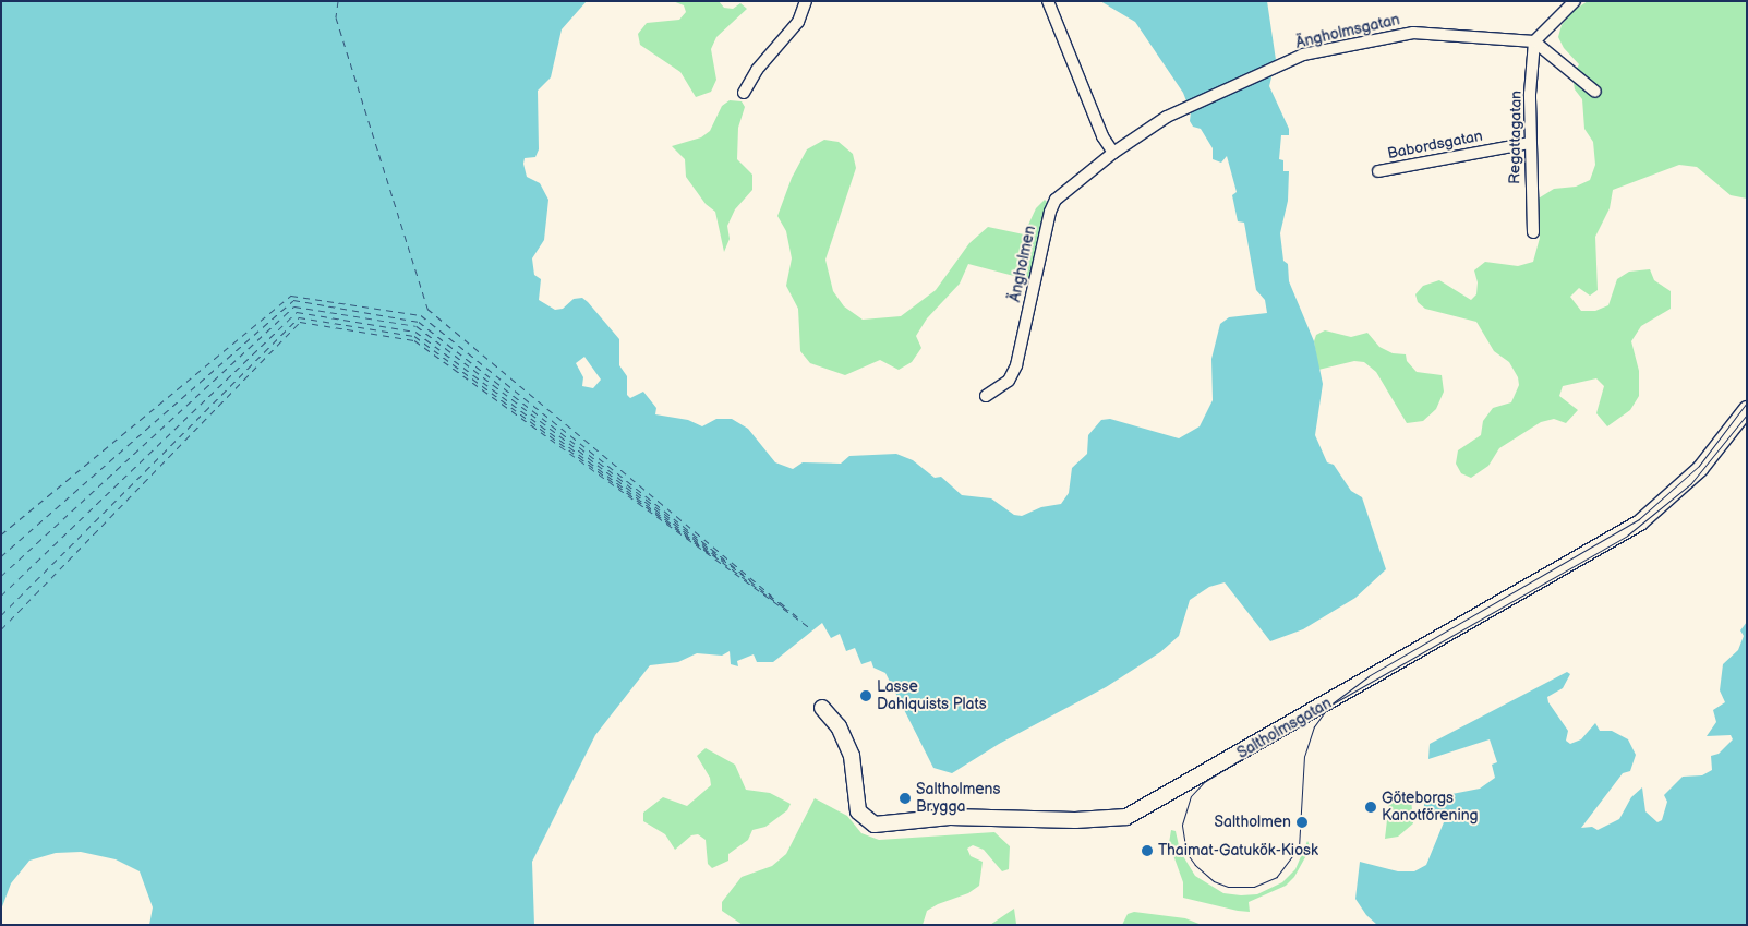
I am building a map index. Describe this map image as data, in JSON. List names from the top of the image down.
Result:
{
  "streets": {
    "street": [
      "Ängholmsgatan",
      "Regattagatan",
      "Babordsgatan",
      "Ängholmen",
      "Saltholmsgatan"
    ]
  },
  "crossings": [
    ["Ängholmsgatan", "Regattagatan"],
    ["Ängholmsgatan", "Ängholmen"],
    ["Regattagatan", "Babordsgatan"]
  ],
  "places": [
    "Lasse Dahlquists Plats",
    "Saltholmens Brygga",
    "Göteborgs Kanotförening",
    "Saltholmen",
    "Thaimat-Gatukök-Kiosk"
  ]
}
